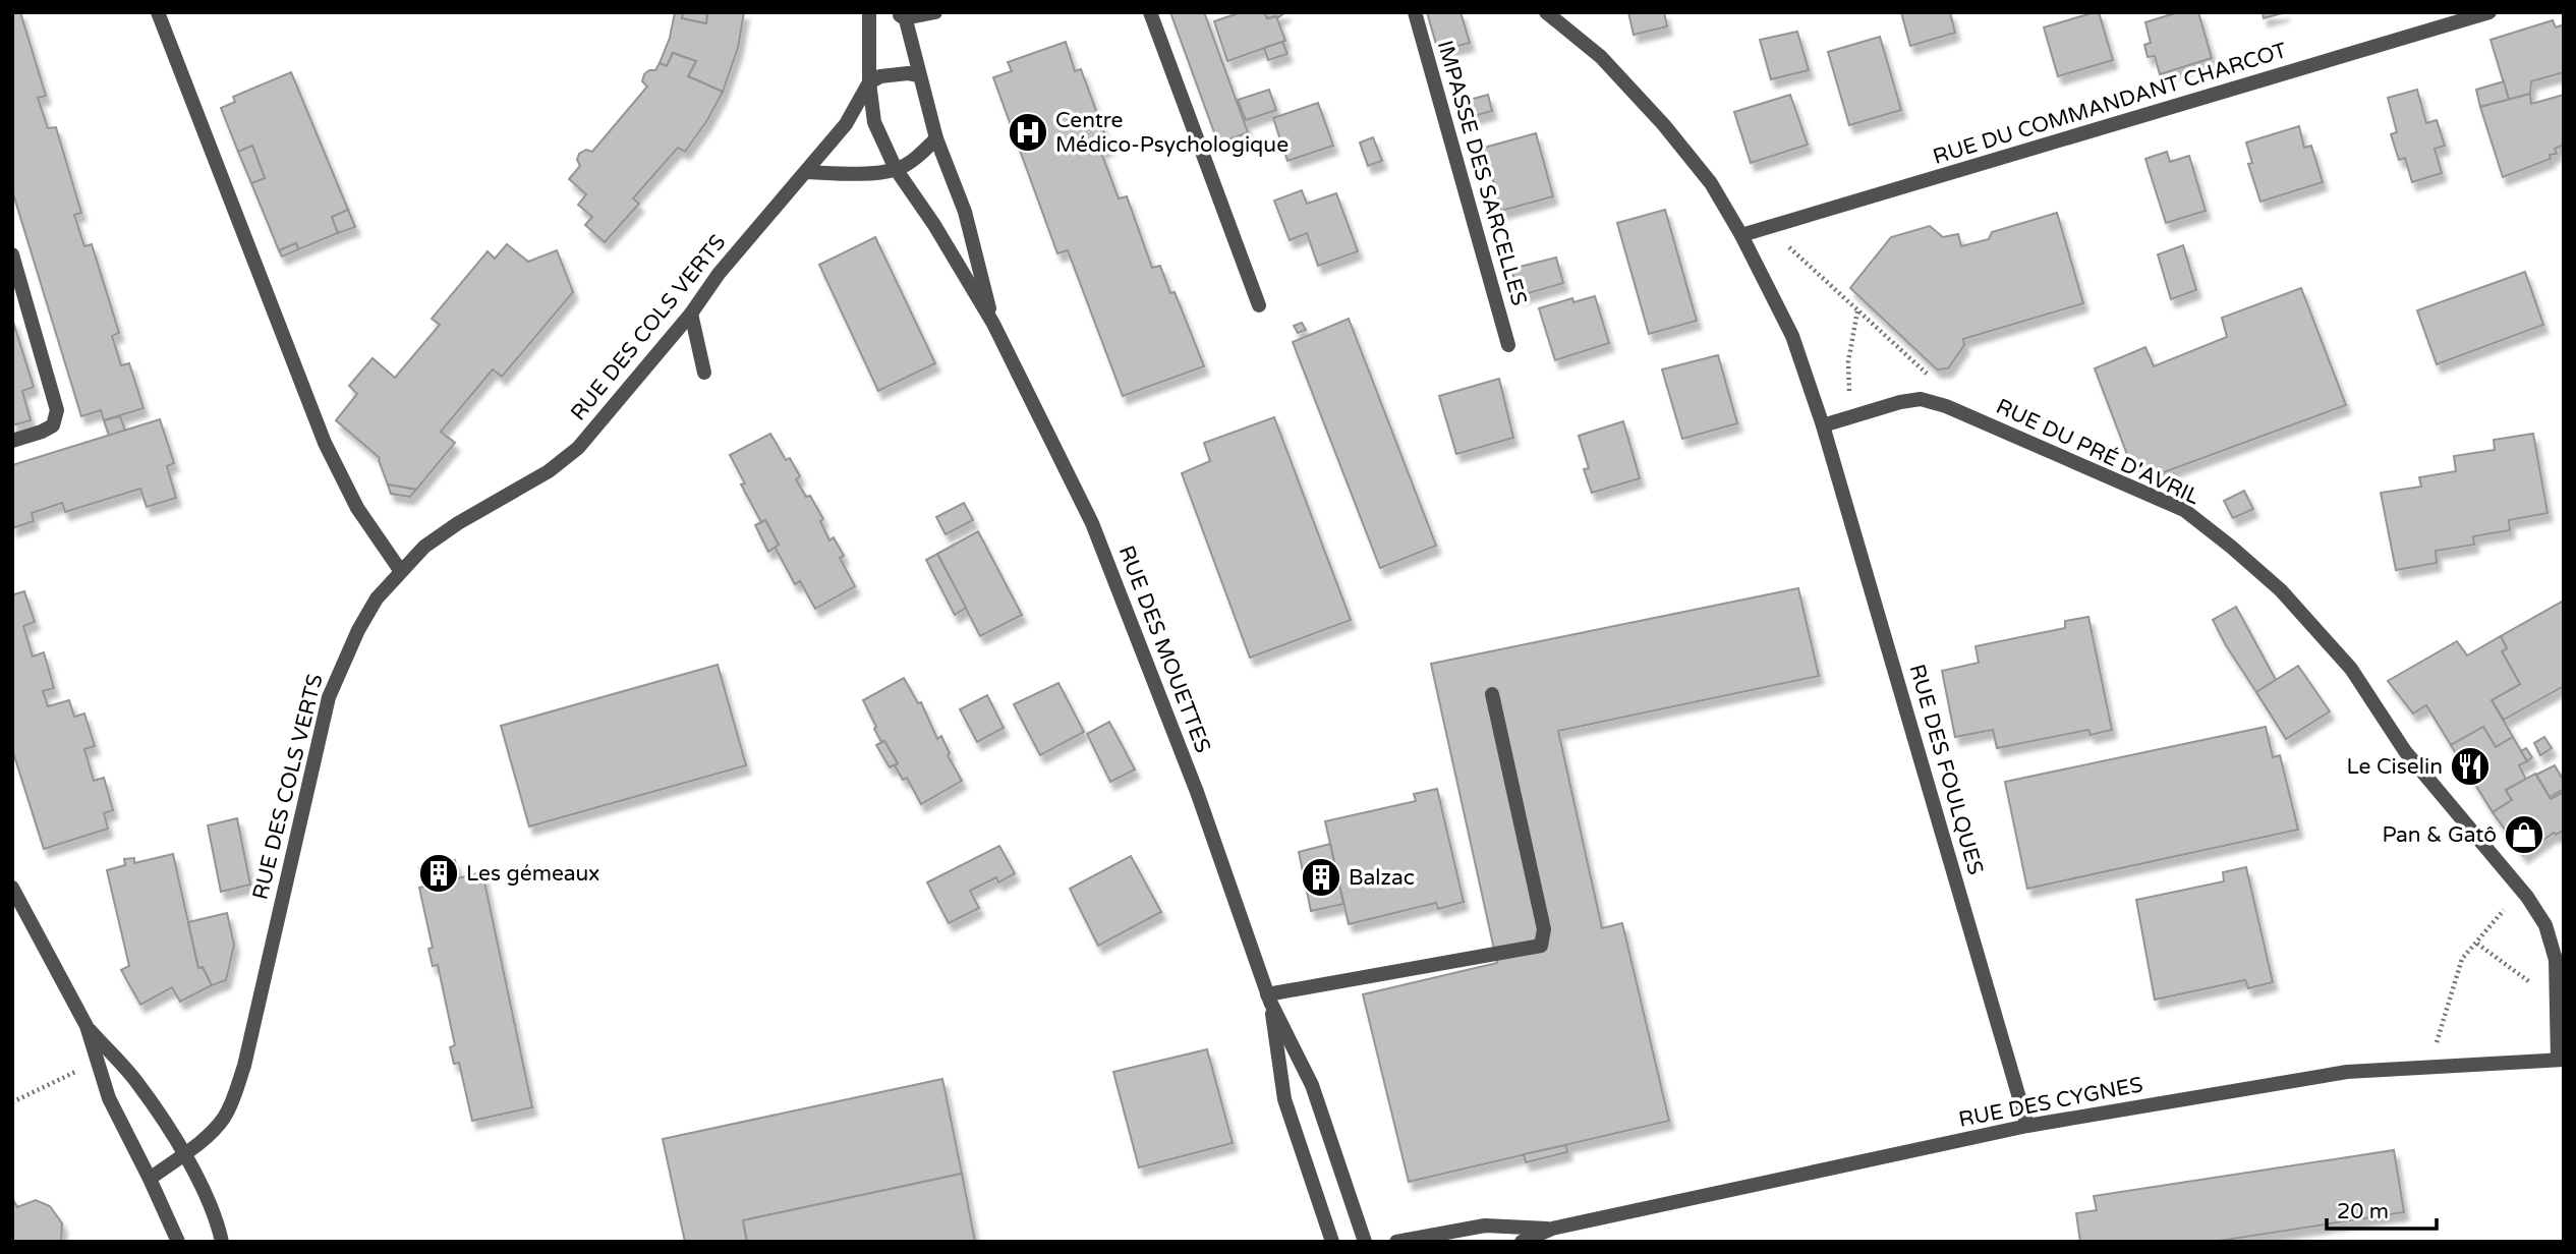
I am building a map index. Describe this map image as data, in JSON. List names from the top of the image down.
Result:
{
  "streets": {
    "street": [
      "RUE DU COMMANDANT CHARCOT",
      "IMPASSE DES SARCELLES",
      "RUE DES COLS VERTS",
      "RUE DU PRÉ D'AVRIL",
      "RUE DES MOUETTES",
      "RUE DES FOULQUES",
      "RUE DES CYGNES"
    ]
  },
  "crossings": [
    ["RUE DES COLS VERTS", "RUE DES MOUETTES"],
    ["RUE DU PRÉ D'AVRIL", "RUE DES FOULQUES"],
    ["RUE DU PRÉ D'AVRIL", "RUE DES CYGNES"],
    ["RUE DES FOULQUES", "RUE DES CYGNES"]
  ],
  "places": {
    "hospital": ["Centre Médico-Psychologique"],
    "restaurant": ["Le Ciselin"],
    "shop": ["Pan & Gatô"],
    "building": ["Les gémeaux", "Balzac"]
  },
  "scale_bar": "20 m"
}
